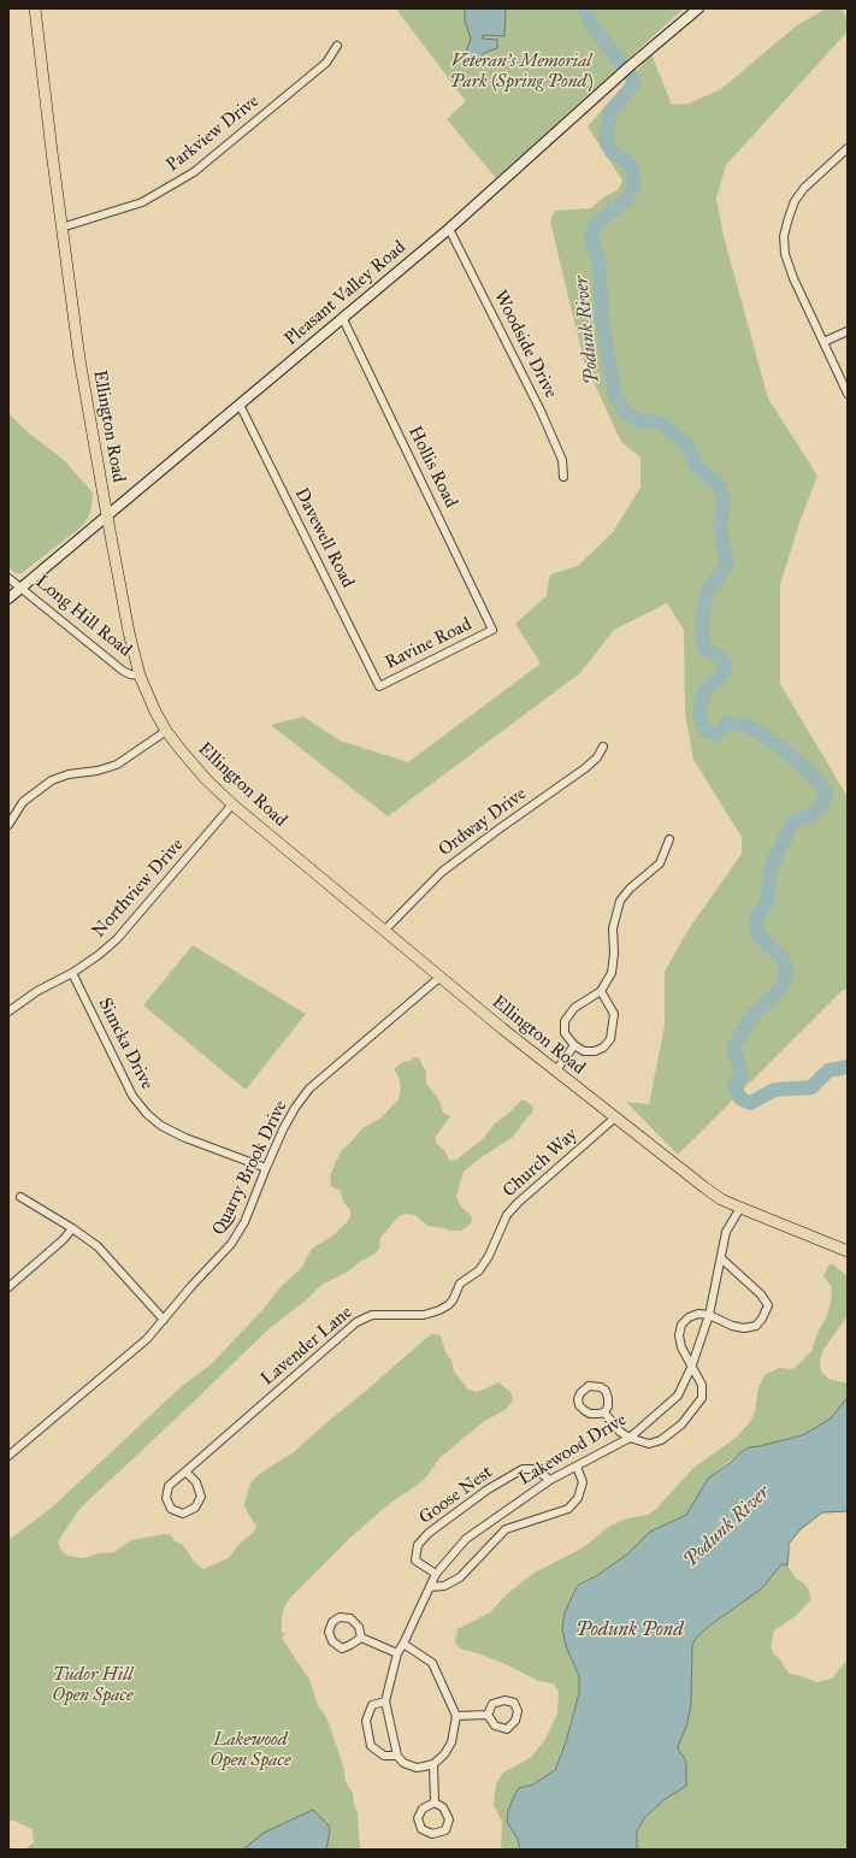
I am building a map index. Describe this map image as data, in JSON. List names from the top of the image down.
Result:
{
  "streets": {
    "main road": ["Pleasant Valley Road", "Ellington Road"],
    "street": [
      "Parkview Drive",
      "Woodside Drive",
      "Hollis Road",
      "Davewell Road",
      "Long Hill Road",
      "Ravine Road",
      "Ordway Drive",
      "Northview Drive",
      "Simcka Drive",
      "Church Way",
      "Quarry Brook Drive",
      "Lavender Lane",
      "Lakewood Drive",
      "Goose Nest"
    ]
  },
  "crossings": [
    ["Parkview Drive", "Ellington Road"],
    ["Pleasant Valley Road", "Woodside Drive"],
    ["Pleasant Valley Road", "Ellington Road"],
    ["Pleasant Valley Road", "Hollis Road"],
    ["Pleasant Valley Road", "Davewell Road"],
    ["Pleasant Valley Road", "Long Hill Road"],
    ["Ellington Road", "Long Hill Road"],
    ["Ellington Road", "Ordway Drive"],
    ["Ellington Road", "Northview Drive"],
    ["Ellington Road", "Church Way"],
    ["Ellington Road", "Quarry Brook Drive"],
    ["Ellington Road", "Lakewood Drive"],
    ["Hollis Road", "Ravine Road"],
    ["Davewell Road", "Ravine Road"],
    ["Northview Drive", "Simcka Drive"],
    ["Simcka Drive", "Quarry Brook Drive"],
    ["Church Way", "Lavender Lane"],
    ["Lakewood Drive", "Goose Nest"]
  ],
  "water": ["Podunk River", "Podunk Pond"],
  "parks": ["Veteran's Memorial Park (Spring Pond)", "Tudor Hill Open Space", "Lakewood Open Space"]
}
